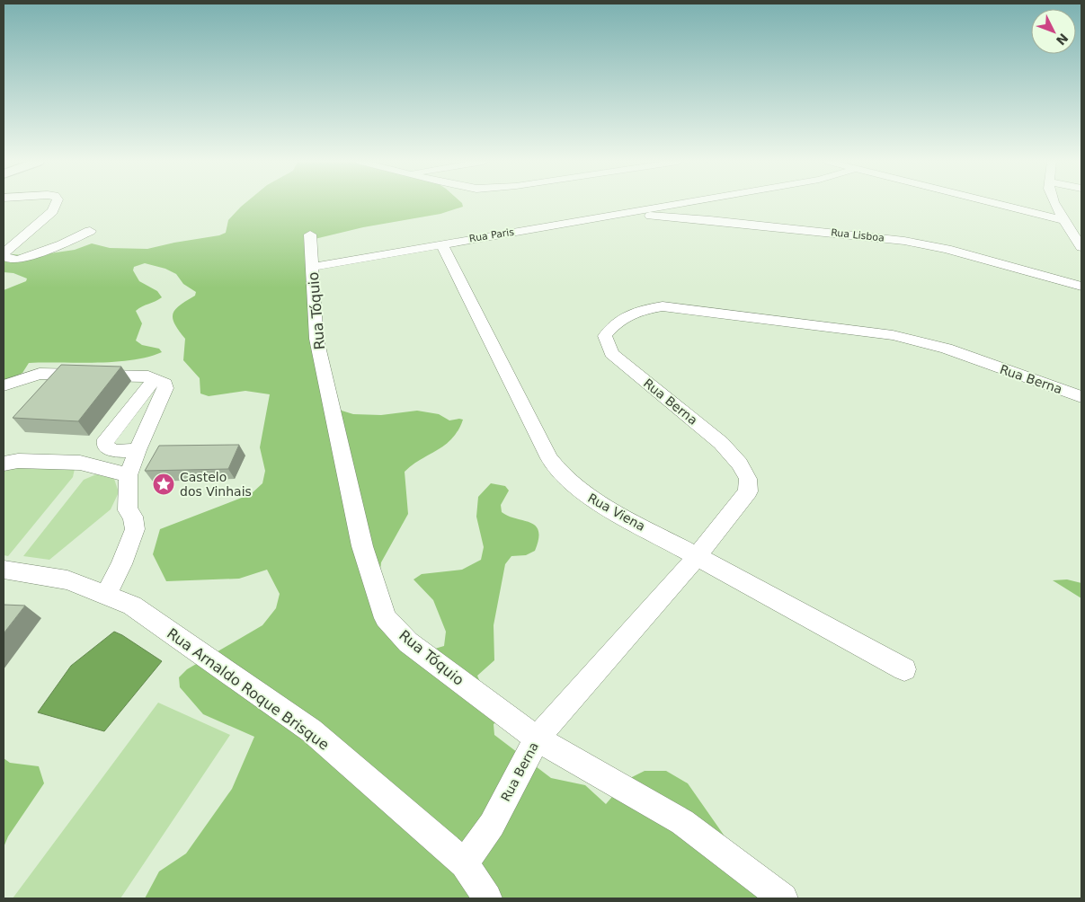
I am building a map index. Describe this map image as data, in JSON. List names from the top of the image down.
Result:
{
  "streets": {
    "street": [
      "Rua Paris",
      "Rua Lisboa",
      "Rua Tóquio",
      "Rua Berna",
      "Rua Viena",
      "Rua Arnaldo Roque Brisque"
    ]
  },
  "crossings": [
    ["Rua Paris", "Rua Lisboa"],
    ["Rua Paris", "Rua Tóquio"],
    ["Rua Paris", "Rua Viena"],
    ["Rua Tóquio", "Rua Berna"],
    ["Rua Berna", "Rua Viena"],
    ["Rua Berna", "Rua Arnaldo Roque Brisque"]
  ],
  "places": {
    "place": ["Castelo dos Vinhais"]
  },
  "north": "bottom right"
}
